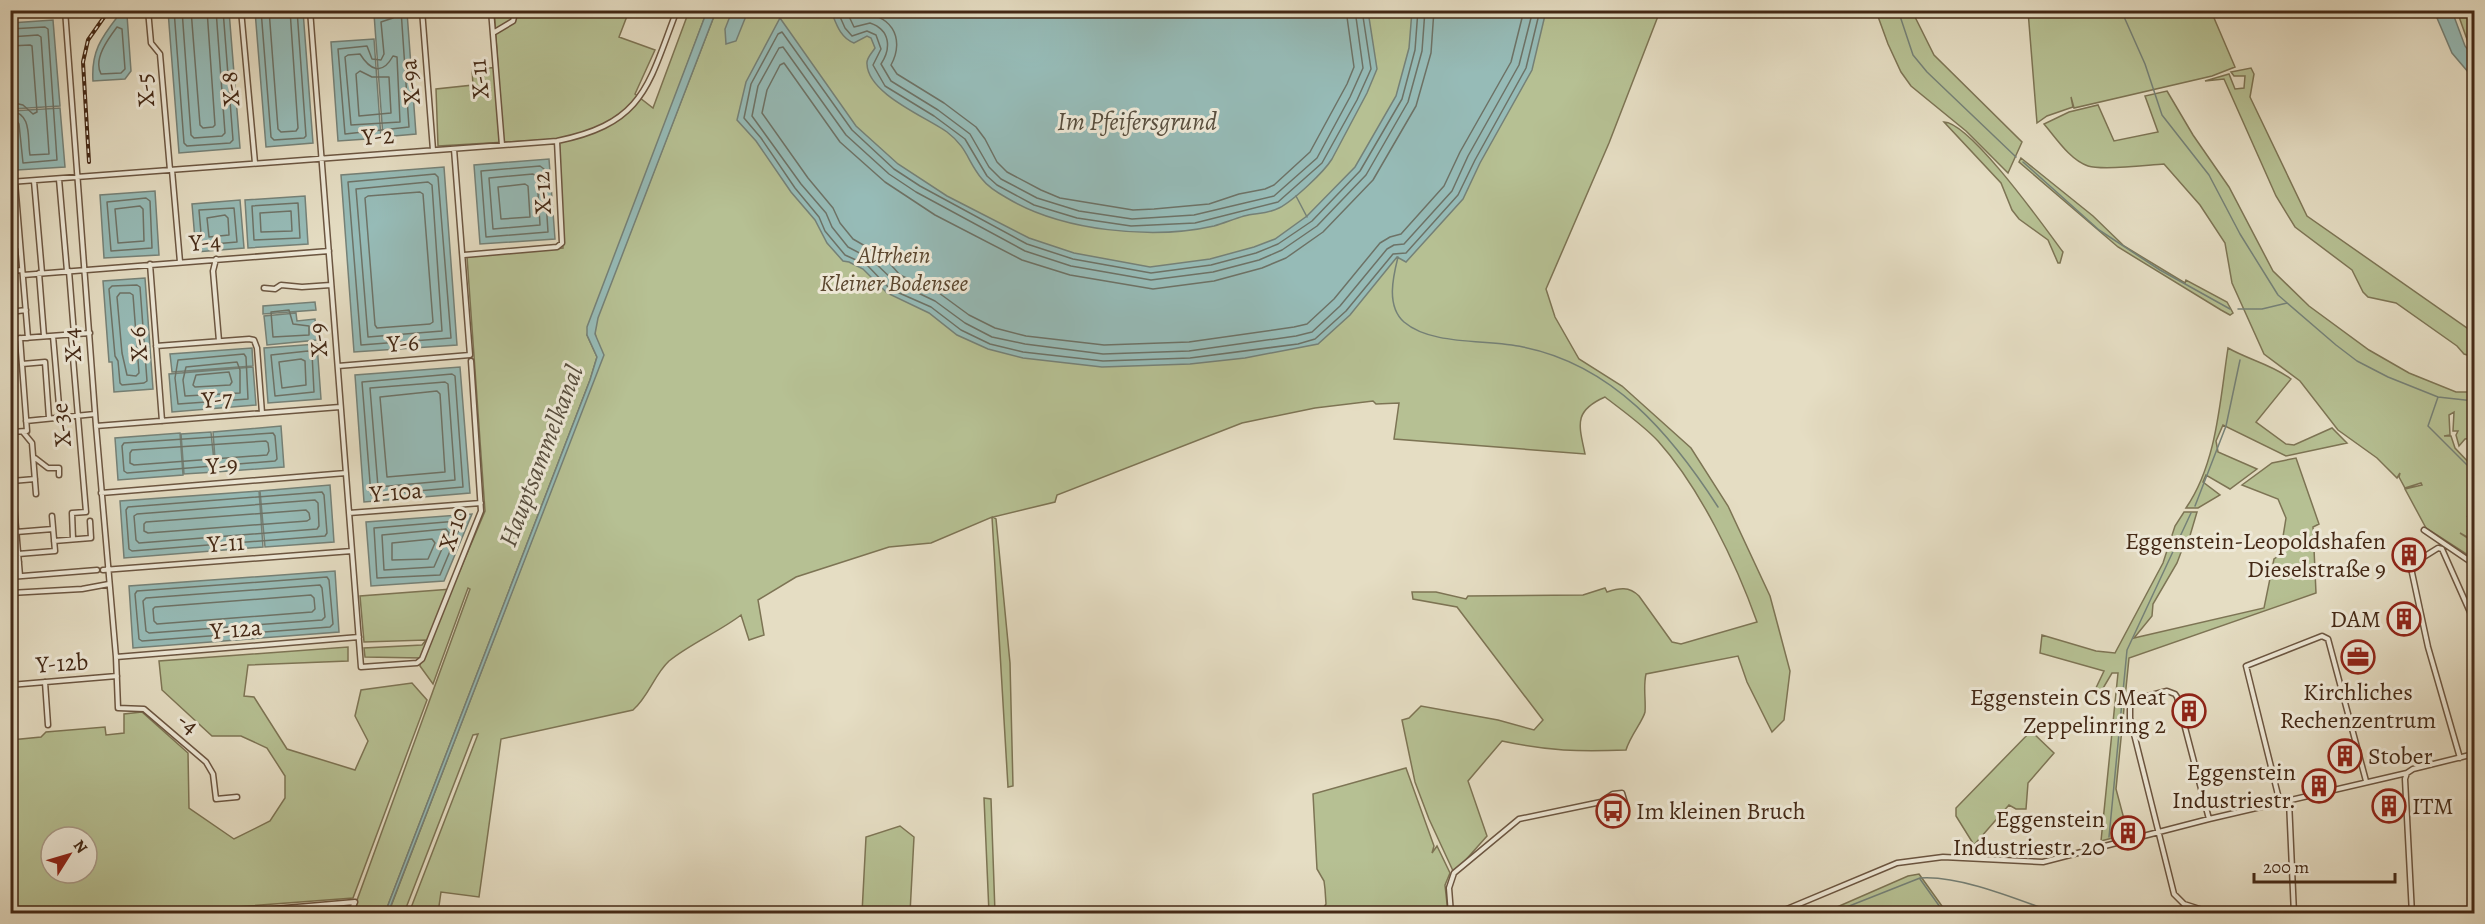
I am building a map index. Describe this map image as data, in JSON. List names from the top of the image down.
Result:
{
  "streets": {
    "street": [
      "X-11",
      "X-9a",
      "X-8",
      "X-5",
      "Y-2",
      "X-12",
      "Y-4",
      "X-9",
      "Y-6",
      "X-6",
      "X-4",
      "Y-7",
      "X-3e",
      "Y-9",
      "Y-10a",
      "X-10",
      "Y-11",
      "Y-12a",
      "Y-12b",
      "-4"
    ]
  },
  "crossings": [
    ["X-11", "Y-2"],
    ["X-9a", "Y-2"],
    ["X-8", "Y-2"],
    ["X-5", "Y-2"],
    ["X-5", "Y-4"],
    ["Y-2", "X-12"],
    ["Y-2", "X-9"],
    ["Y-2", "X-4"],
    ["Y-2", "X-3e"],
    ["X-12", "Y-6"],
    ["Y-4", "X-9"],
    ["Y-4", "X-6"],
    ["Y-4", "X-4"],
    ["Y-4", "X-3e"],
    ["X-9", "Y-6"],
    ["X-9", "Y-7"],
    ["X-9", "Y-9"],
    ["X-9", "Y-10a"],
    ["X-9", "X-10"],
    ["X-9", "Y-11"],
    ["X-9", "Y-12a"],
    ["X-6", "Y-7"],
    ["X-4", "Y-7"],
    ["X-4", "Y-9"],
    ["X-4", "Y-11"],
    ["X-4", "Y-12a"],
    ["X-4", "Y-12b"],
    ["X-4", "-4"],
    ["Y-10a", "X-10"],
    ["Y-12b", "-4"]
  ],
  "water": ["Im Pfeifersgrund", "Hauptsammelkanal"],
  "parks": ["Altrhein Kleiner Bodensee"],
  "places": {
    "building": [
      "Eggenstein-Leopoldshafen Dieselstraße 9",
      "DAM",
      "Eggenstein CS Meat Zeppelinring 2",
      "Stober",
      "Eggenstein Industriestr.",
      "ITM",
      "Eggenstein Industriestr. 20"
    ],
    "office": ["Kirchliches Rechenzentrum"],
    "bus stop": ["Im kleinen Bruch"]
  },
  "scale_bar": "200 m",
  "north": "top right"
}
